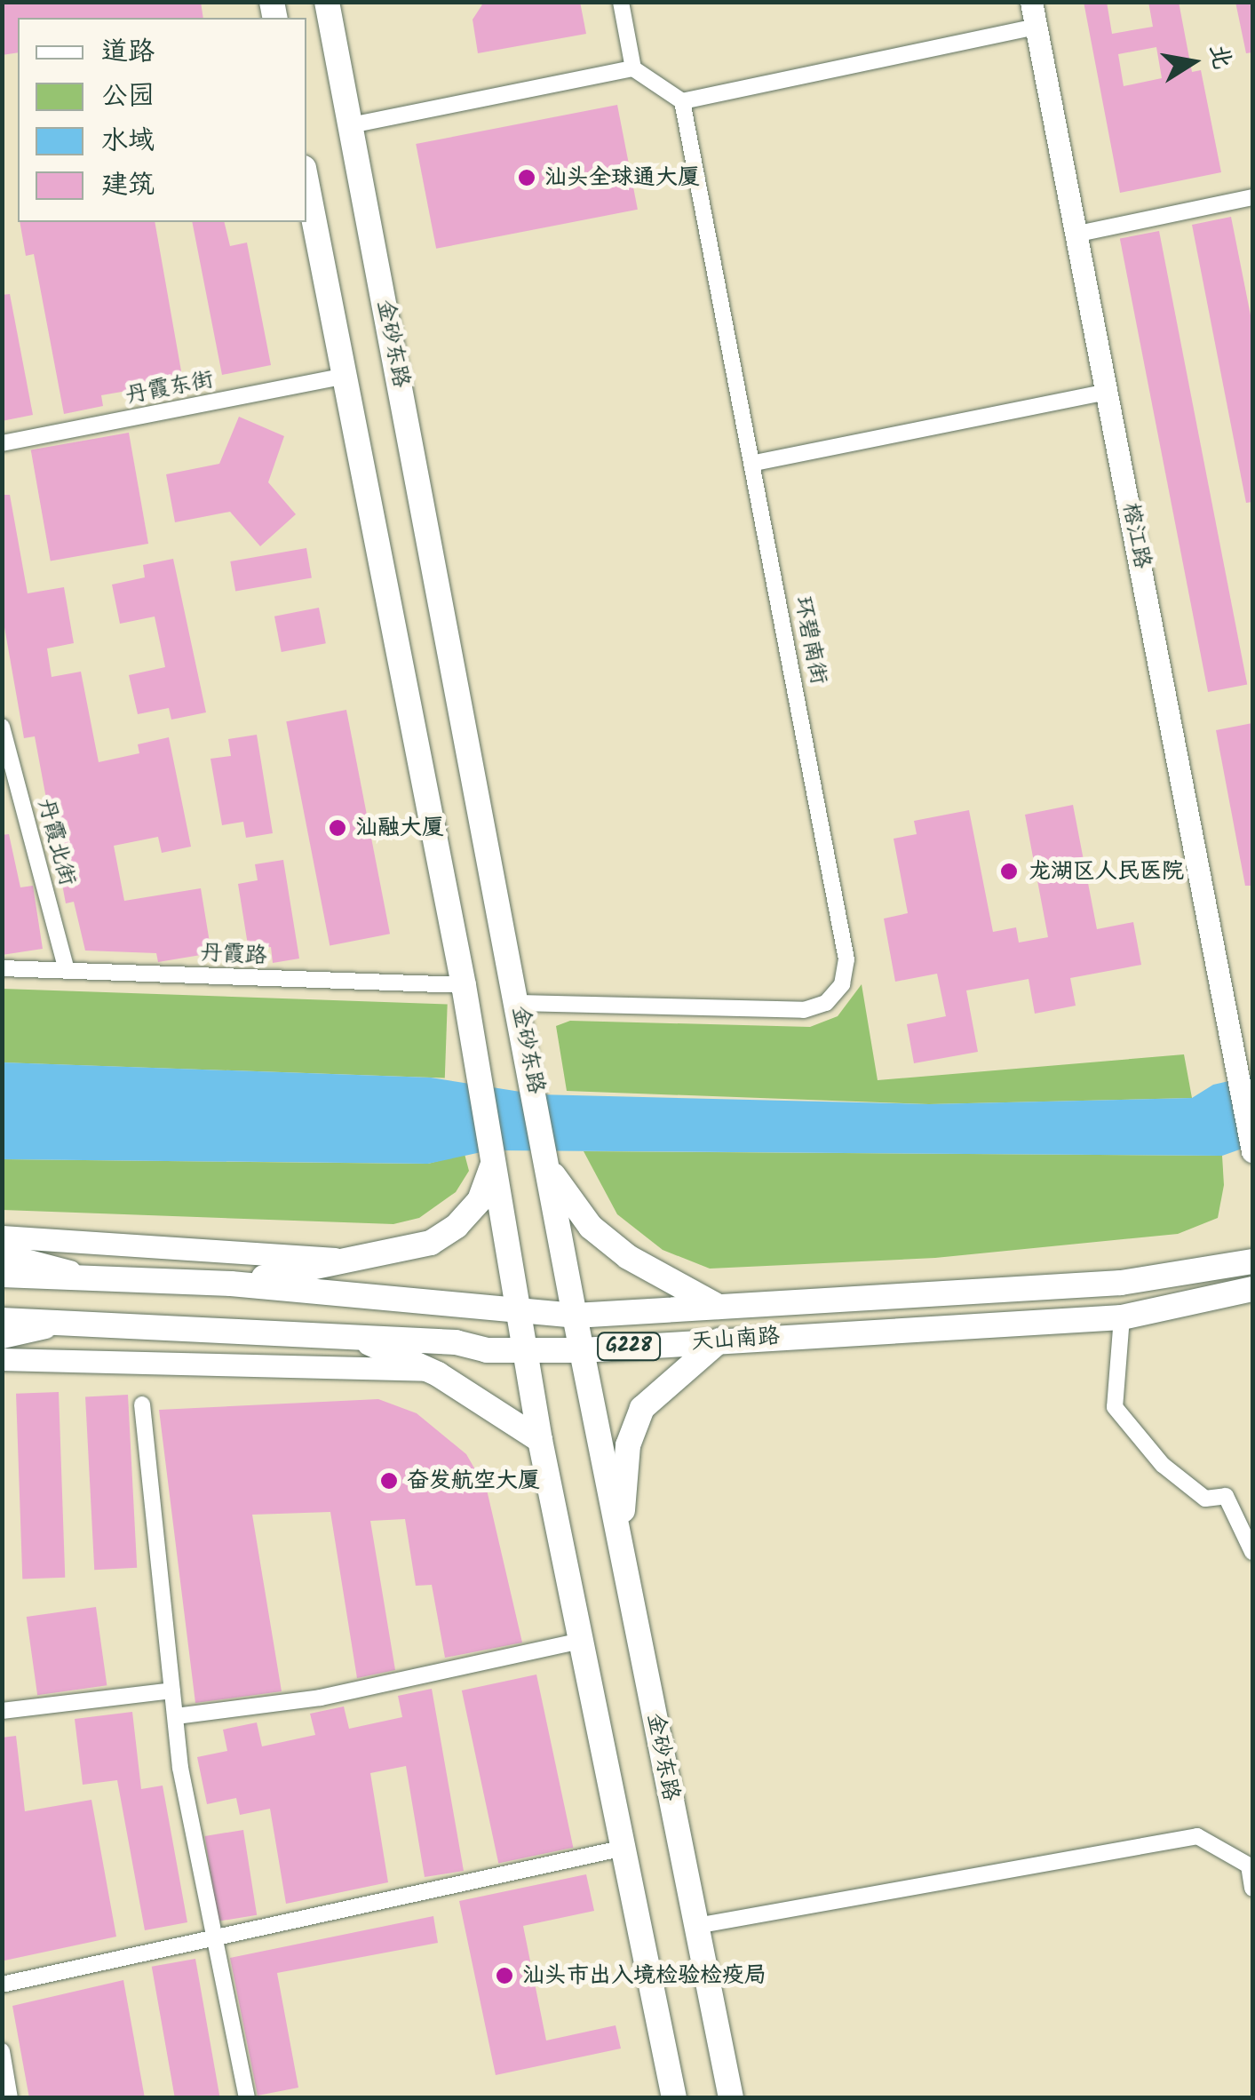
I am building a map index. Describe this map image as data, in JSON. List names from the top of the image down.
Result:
{
  "streets": {
    "main road": ["金砂东路", "天山南路", "G228"],
    "street": [
      "丹霞东街",
      "榕江路",
      "环碧南街",
      "丹霞北街",
      "丹霞路"
    ]
  },
  "crossings": [
    ["金砂东路", "环碧南街"],
    ["金砂东路", "天山南路"],
    ["丹霞北街", "丹霞路"]
  ],
  "places": [
    "汕头全球通大厦",
    "汕融大厦",
    "龙湖区人民医院",
    "奋发航空大厦",
    "汕头市出入境检验检疫局"
  ],
  "legend": [
    "道路",
    "公园",
    "水域",
    "建筑"
  ],
  "north": "right"
}
